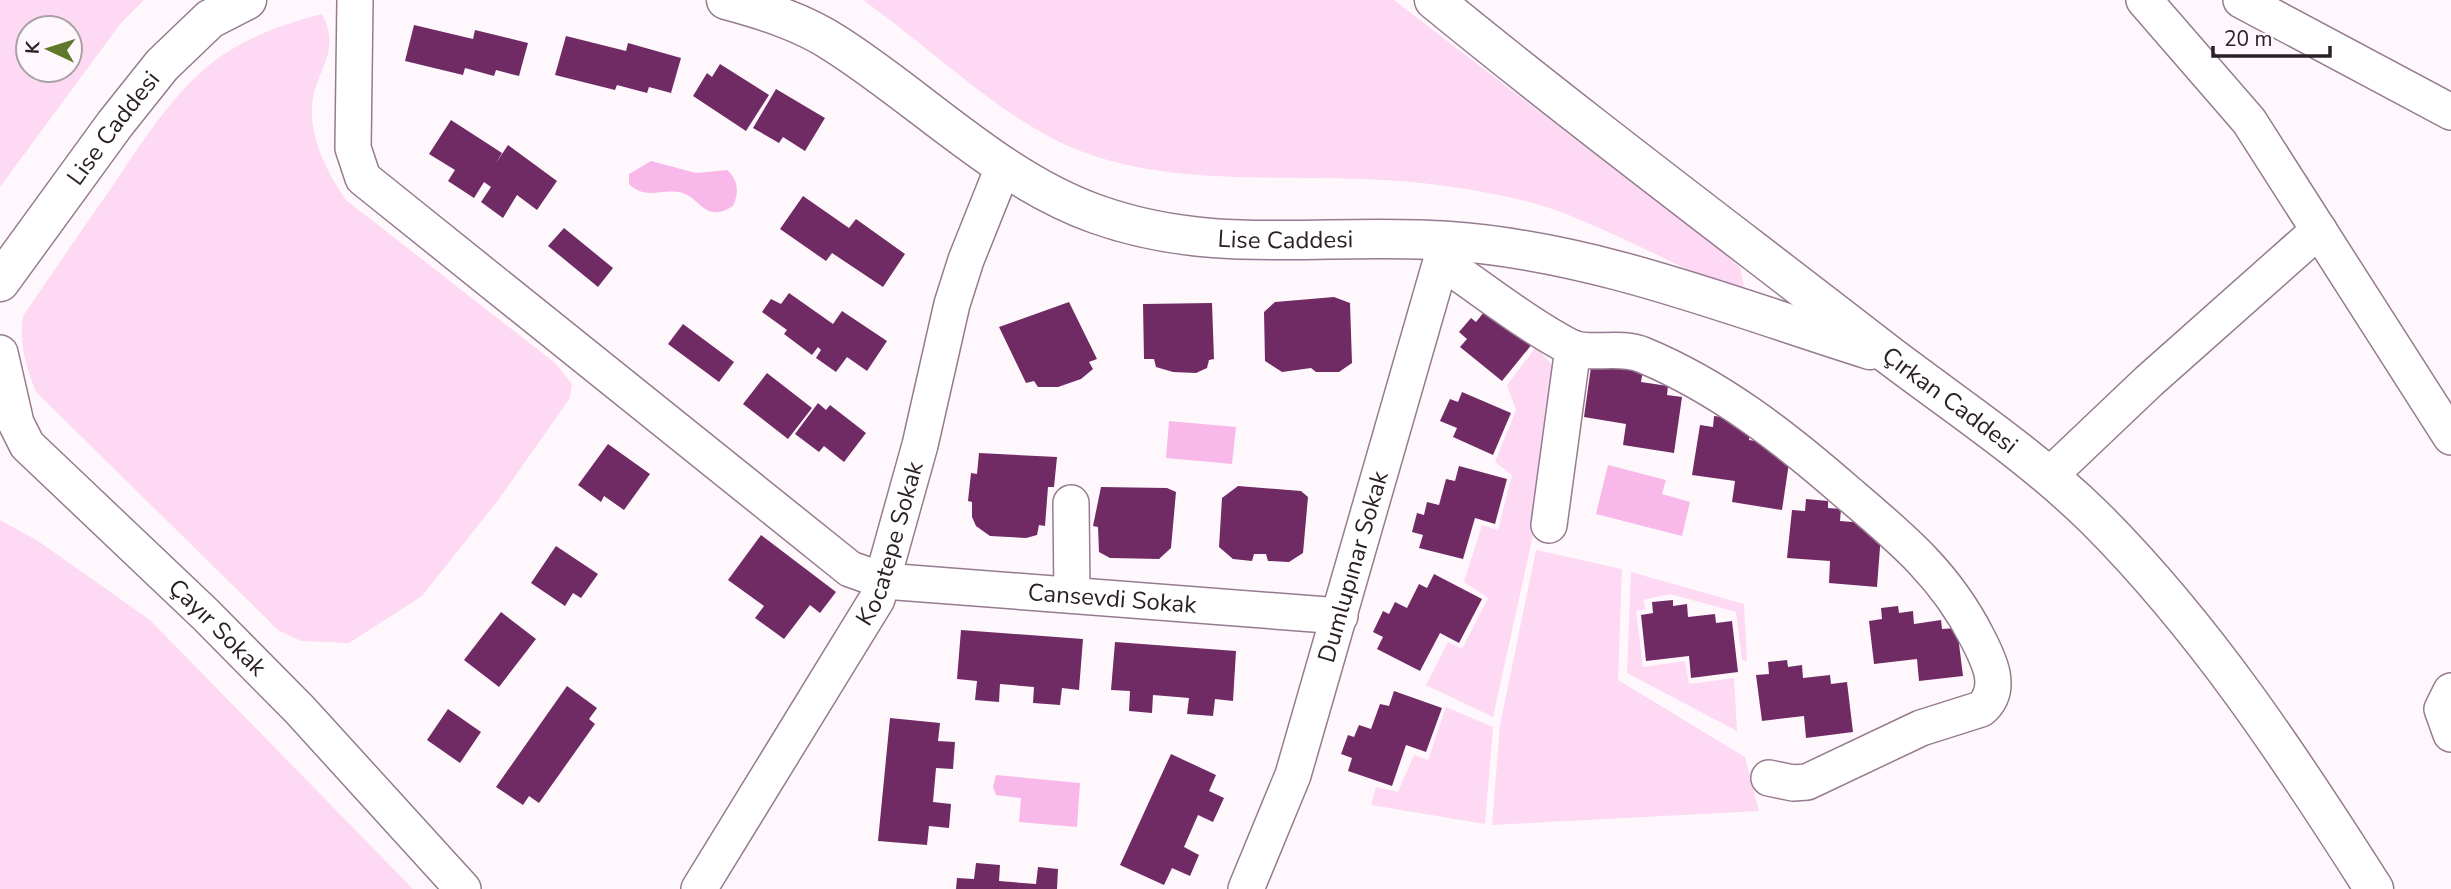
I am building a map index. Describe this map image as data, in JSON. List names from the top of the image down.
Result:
{
  "streets": {
    "street": [
      "Lise Caddesi",
      "Çırkan Caddesi",
      "Kocatepe Sokak",
      "Dumlupınar Sokak",
      "Cansevdi Sokak",
      "Çayır Sokak"
    ]
  },
  "crossings": [
    ["Lise Caddesi", "Çırkan Caddesi"],
    ["Lise Caddesi", "Kocatepe Sokak"],
    ["Lise Caddesi", "Dumlupınar Sokak"],
    ["Kocatepe Sokak", "Cansevdi Sokak"],
    ["Dumlupınar Sokak", "Cansevdi Sokak"]
  ],
  "scale_bar": "20 m",
  "north": "left"
}
